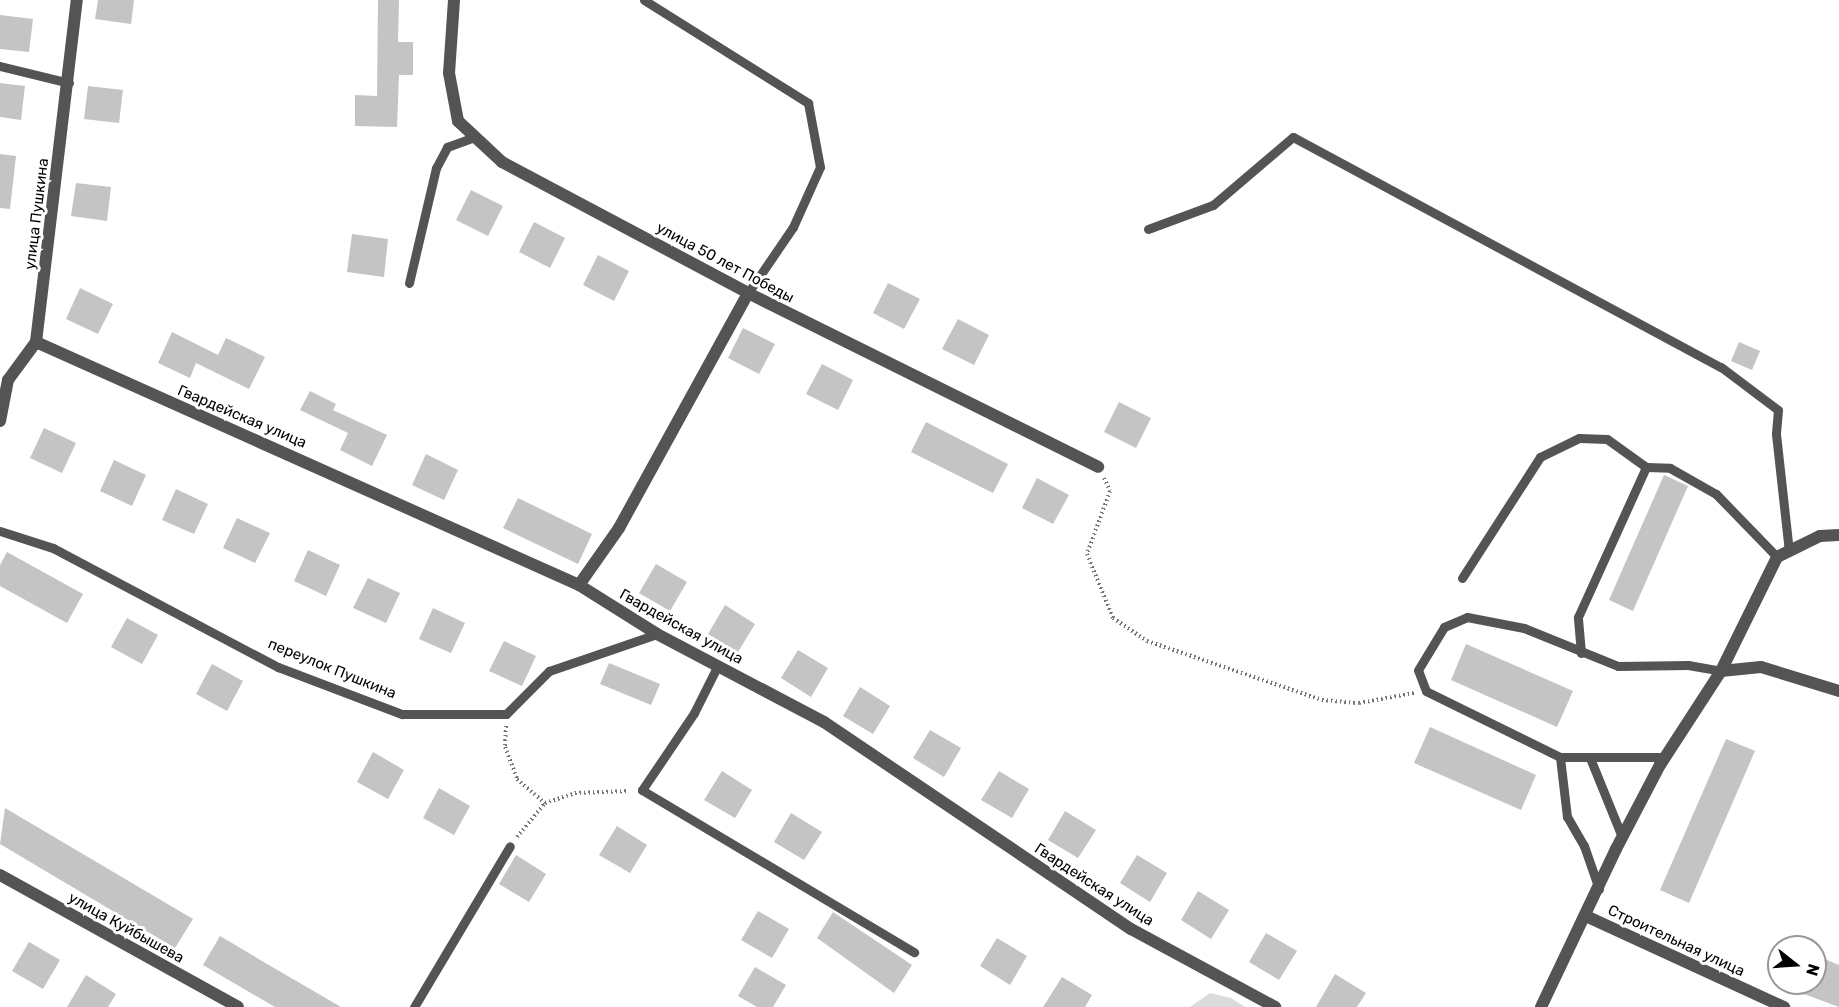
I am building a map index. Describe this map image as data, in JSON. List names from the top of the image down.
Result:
{
  "streets": {
    "street": [
      "улица Пушкина",
      "улица 50 лет Победы",
      "Гвардейская улица",
      "улица Куйбышева",
      "Строительная улица"
    ],
    "lane": ["переулок Пушкина"]
  },
  "crossings": [
    ["улица Пушкина", "Гвардейская улица"]
  ],
  "north": "right"
}
